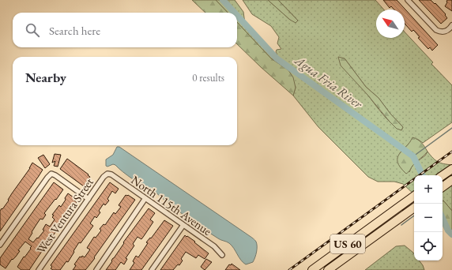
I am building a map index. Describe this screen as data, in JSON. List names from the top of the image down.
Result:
{
  "streets": {
    "highway": ["US 60"],
    "street": ["North 115th Avenue", "West Ventura Street"]
  },
  "crossings": [
    ["North 115th Avenue", "West Ventura Street"]
  ],
  "water": ["Agua Fria River"],
  "north": "top left",
  "page": {
    "search": "Search here",
    "heading": ["Nearby", "0 results"],
    "map_buttons": ["+", "−"]
  }
}
